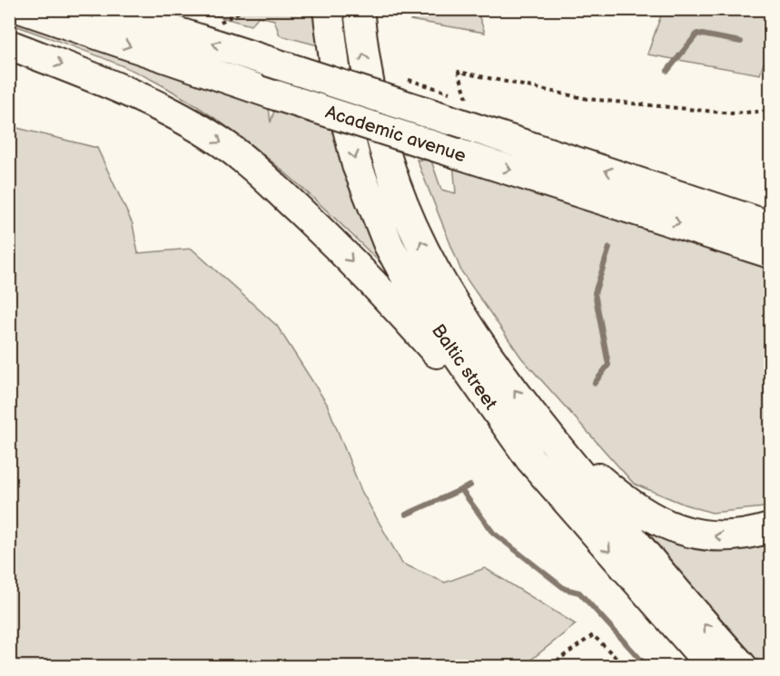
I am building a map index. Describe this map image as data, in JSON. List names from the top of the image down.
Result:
{
  "streets": {
    "main road": ["Academic avenue", "Baltic street"]
  }
}
